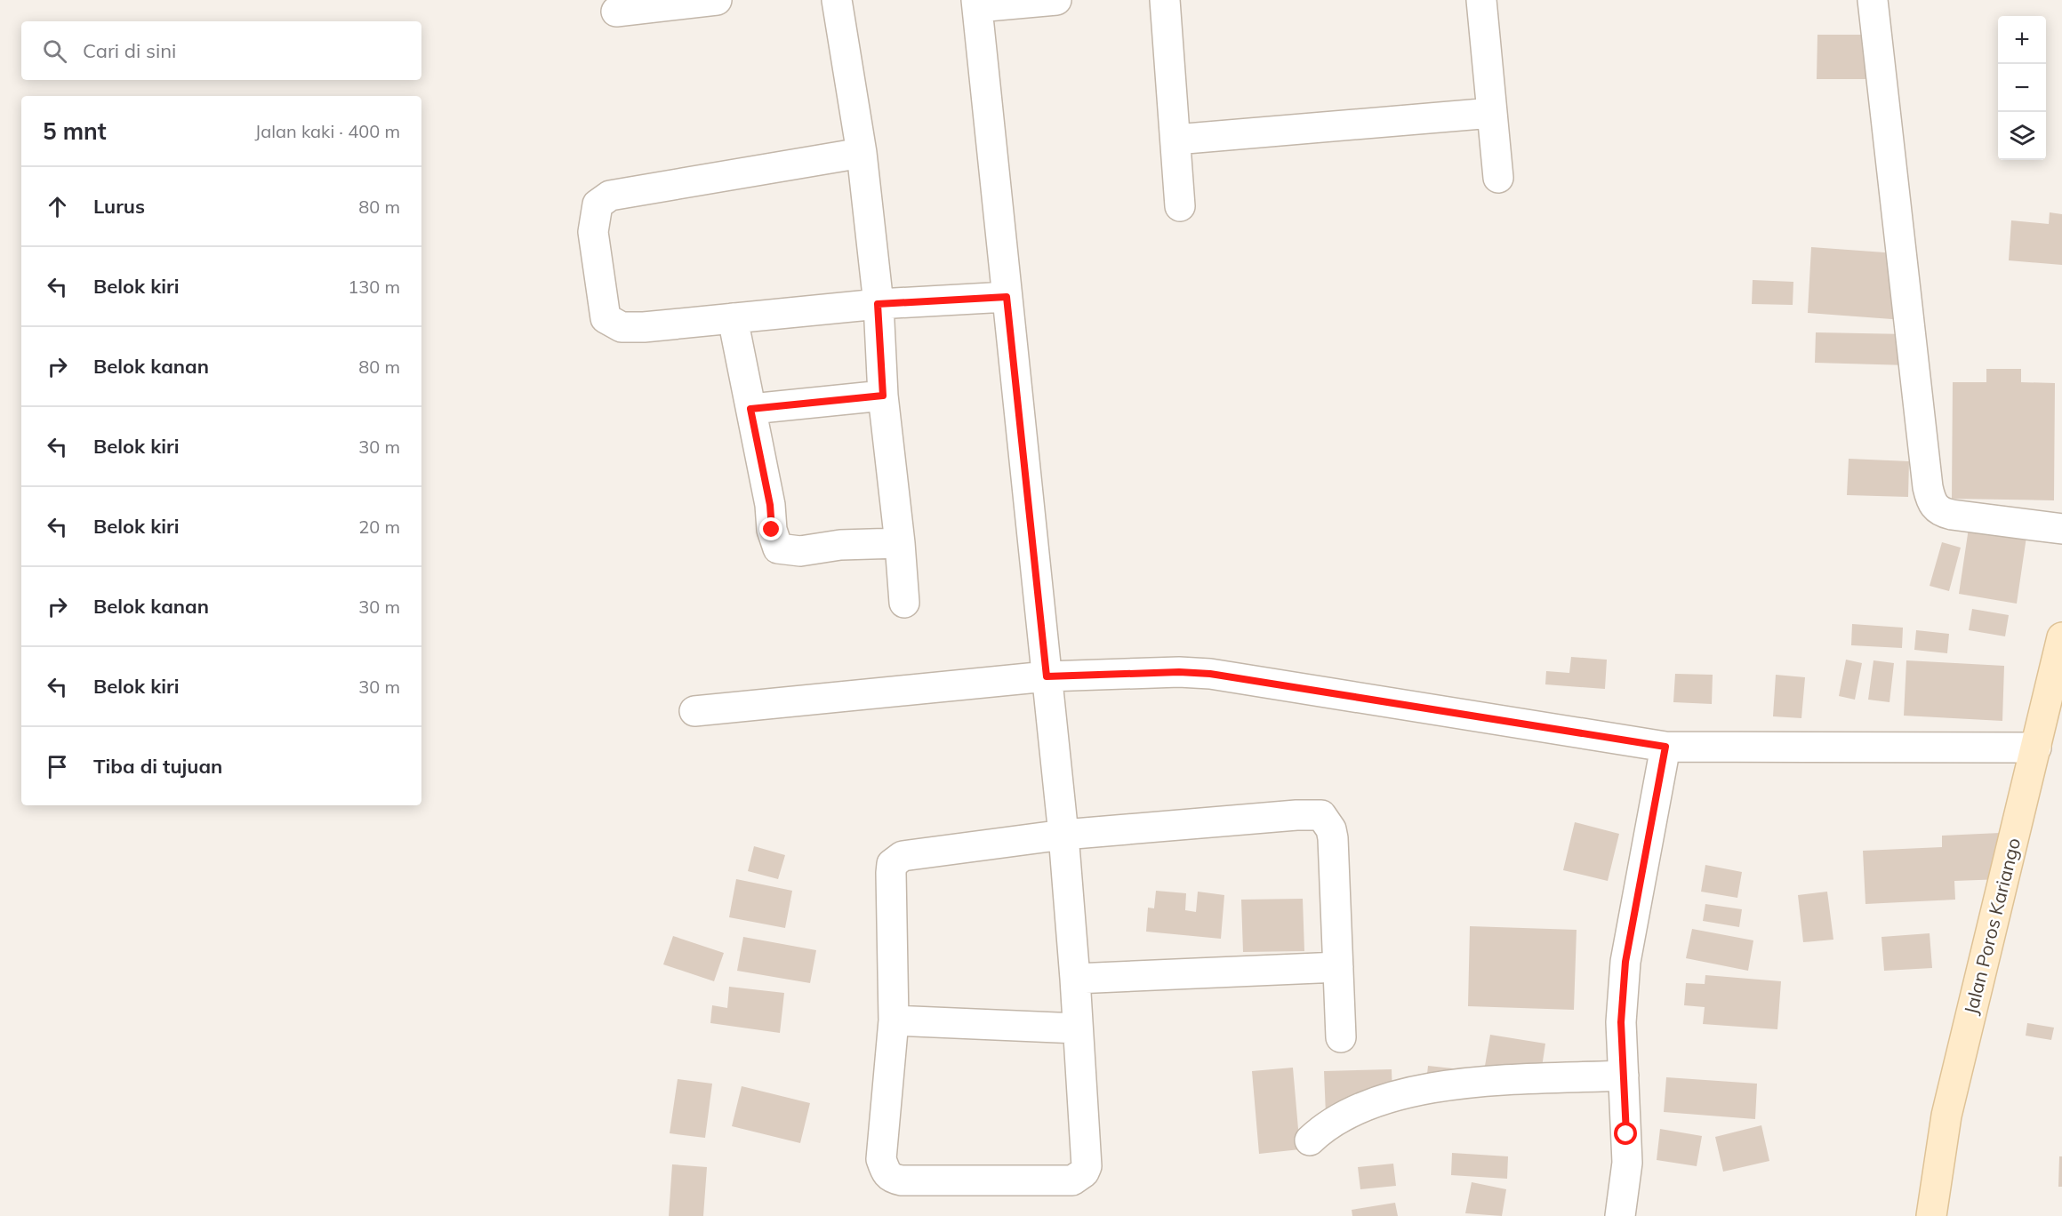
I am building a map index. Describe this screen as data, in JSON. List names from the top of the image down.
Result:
{
  "streets": {
    "main road": ["Jalan Poros Kariango"]
  },
  "page": {
    "map_buttons": ["+", "−"],
    "search": "Cari di sini",
    "heading": ["5 mnt", "Jalan kaki · 400 m"],
    "list": [
      ["Lurus", "80 m"],
      ["Belok kiri", "130 m"],
      ["Belok kanan", "80 m"],
      ["Belok kiri", "30 m"],
      ["Belok kiri", "20 m"],
      ["Belok kanan", "30 m"],
      ["Belok kiri", "30 m"],
      "Tiba di tujuan"
    ]
  }
}
